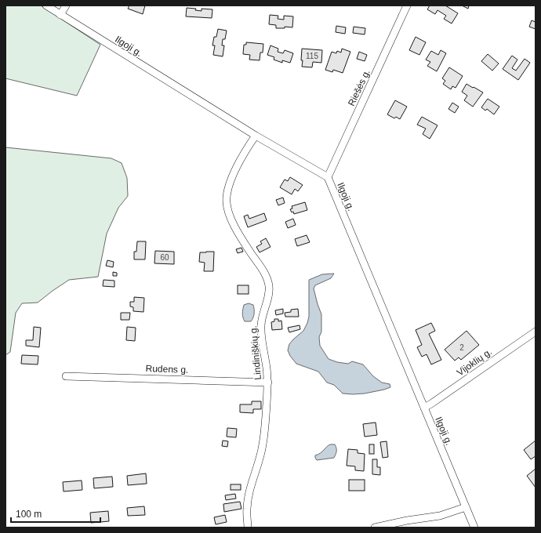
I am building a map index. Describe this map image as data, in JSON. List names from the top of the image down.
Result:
{
  "streets": {
    "street": [
      "Ilgoji g.",
      "Riešės g.",
      "Lindiniškių g.",
      "Vijoklių g.",
      "Rudens g."
    ]
  },
  "crossings": [
    ["Ilgoji g.", "Riešės g."],
    ["Ilgoji g.", "Lindiniškių g."],
    ["Ilgoji g.", "Vijoklių g."],
    ["Lindiniškių g.", "Rudens g."]
  ],
  "house_numbers": ["115", "60", "2"],
  "scale_bar": "100 m"
}
